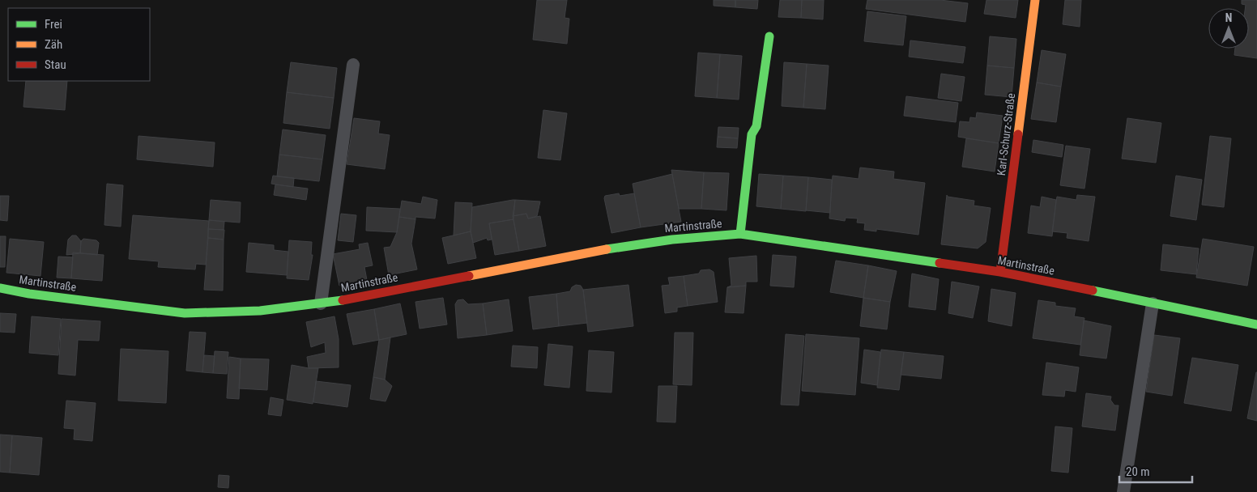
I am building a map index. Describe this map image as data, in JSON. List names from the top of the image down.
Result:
{
  "streets": {
    "street": ["Karl-Schurz-Straße", "Martinstraße"]
  },
  "crossings": [
    ["Karl-Schurz-Straße", "Martinstraße"]
  ],
  "legend": ["Frei", "Zäh", "Stau"],
  "scale_bar": "20 m",
  "north": "top"
}
